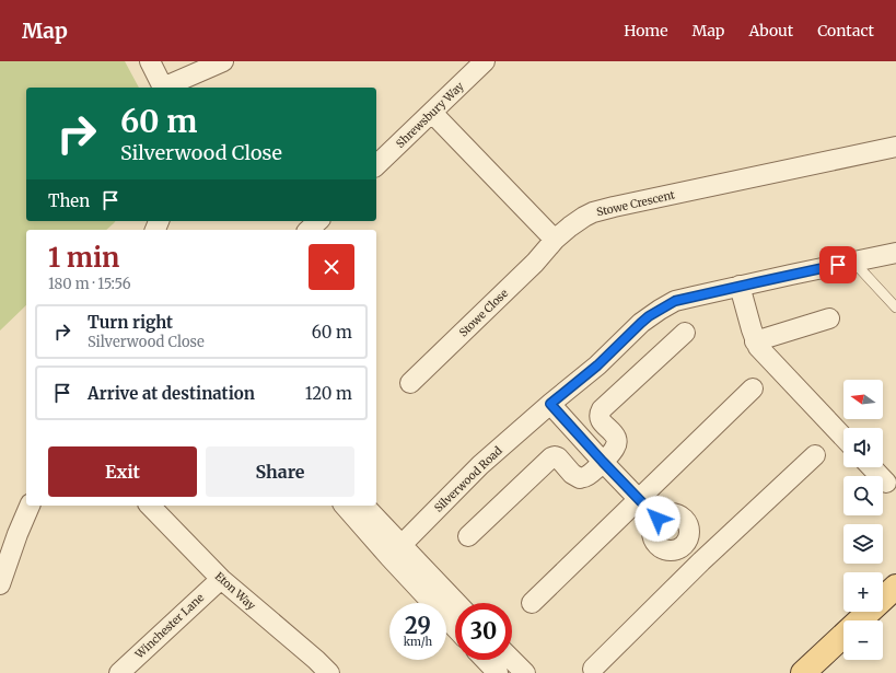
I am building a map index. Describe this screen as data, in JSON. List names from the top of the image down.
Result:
{
  "streets": {
    "street": [
      "Shrewsbury Way",
      "Stowe Crescent",
      "Stowe Close",
      "Silverwood Road",
      "Eton Way",
      "Winchester Lane"
    ]
  },
  "crossings": [
    ["Stowe Crescent", "Stowe Close"],
    ["Eton Way", "Winchester Lane"]
  ],
  "north": "left",
  "page": {
    "header": "Map",
    "nav": [
      "Home",
      "Map",
      "About",
      "Contact"
    ],
    "turn": ["60 m", "Silverwood Close"],
    "then": "Then",
    "heading": ["1 min", "180 m · 15:56"],
    "list": [
      {
        "name": "Turn right",
        "note": "Silverwood Close",
        "value": "60 m"
      },
      {
        "name": "Arrive at destination",
        "value": "120 m"
      }
    ],
    "map_buttons": ["+", "−"],
    "buttons": ["Exit", "Share"],
    "speed": "29 km/h",
    "limit": "30"
  }
}
